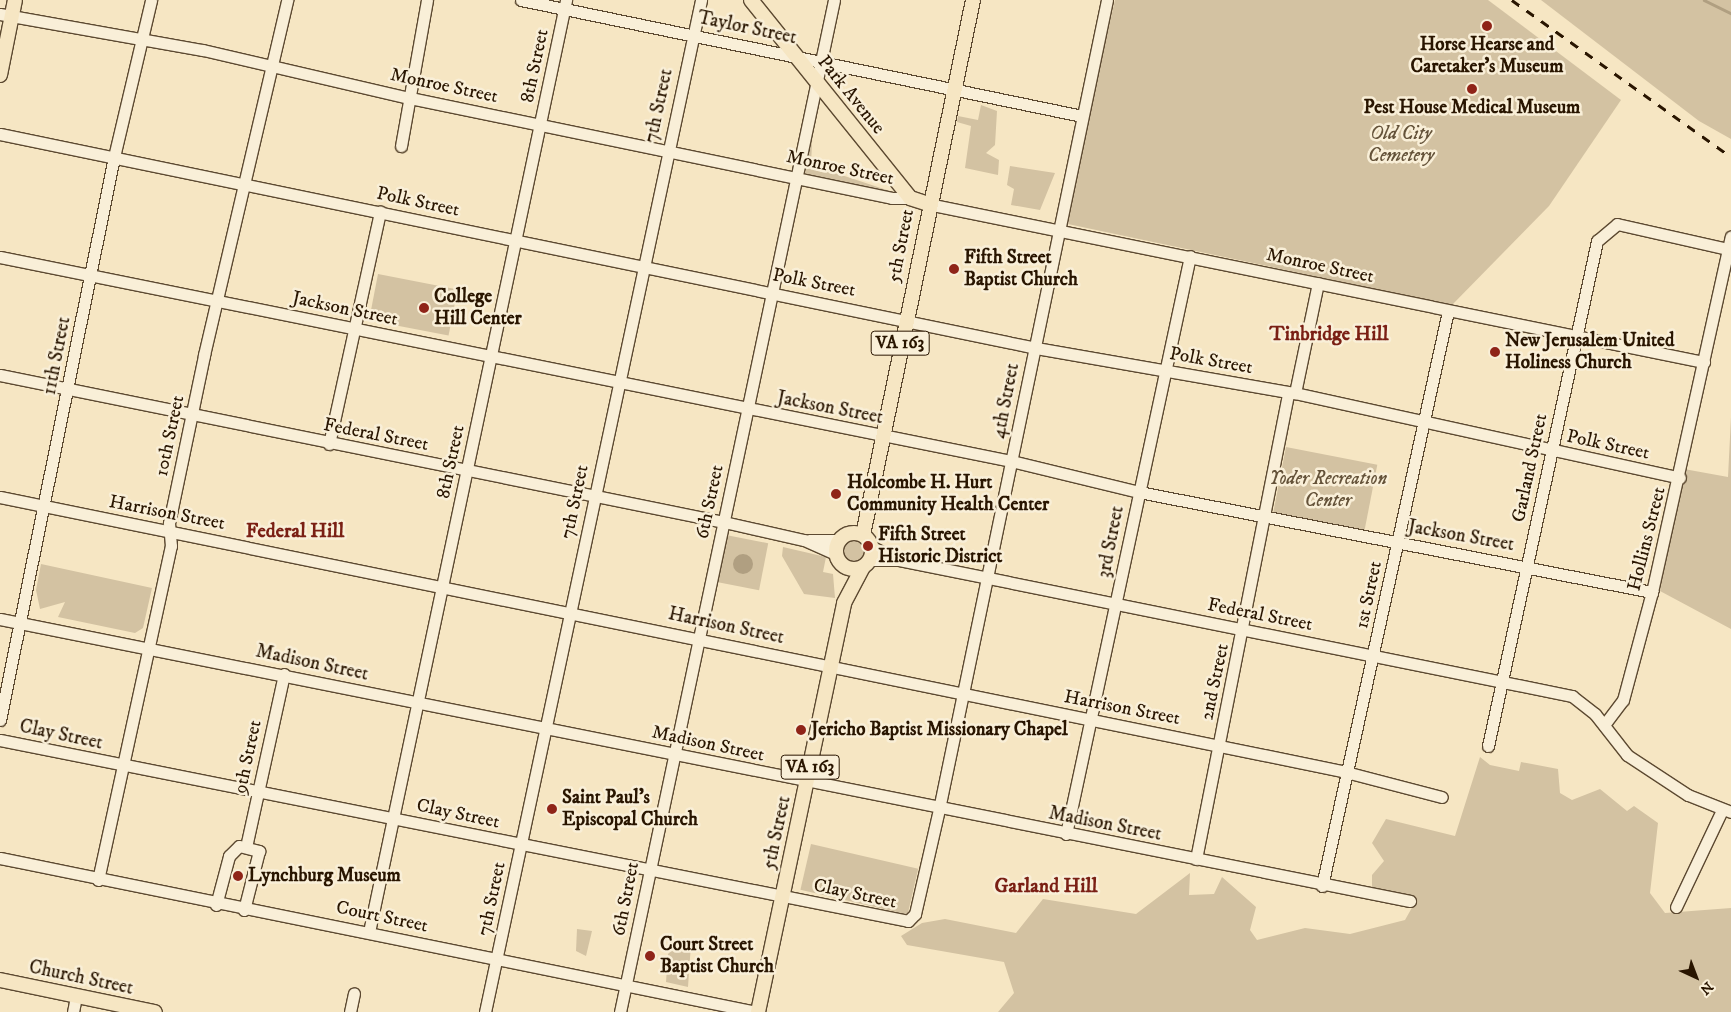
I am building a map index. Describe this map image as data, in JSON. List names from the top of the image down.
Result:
{
  "streets": {
    "main road": [
      "Park Avenue",
      "5th Street",
      "VA 163",
      "Church Street"
    ],
    "street": [
      "Taylor Street",
      "8th Street",
      "Monroe Street",
      "7th Street",
      "Polk Street",
      "Jackson Street",
      "11th Street",
      "4th Street",
      "Federal Street",
      "10th Street",
      "Garland Street",
      "6th Street",
      "Harrison Street",
      "Hollins Street",
      "3rd Street",
      "1st Street",
      "Madison Street",
      "2nd Street",
      "Clay Street",
      "9th Street",
      "Court Street"
    ]
  },
  "crossings": [
    ["Taylor Street", "8th Street"],
    ["Taylor Street", "Park Avenue"],
    ["Taylor Street", "7th Street"],
    ["Taylor Street", "5th Street"],
    ["Taylor Street", "4th Street"],
    ["Taylor Street", "6th Street"],
    ["8th Street", "Monroe Street"],
    ["8th Street", "Polk Street"],
    ["8th Street", "Jackson Street"],
    ["8th Street", "Federal Street"],
    ["8th Street", "Harrison Street"],
    ["8th Street", "Madison Street"],
    ["8th Street", "Clay Street"],
    ["8th Street", "Court Street"],
    ["Monroe Street", "Park Avenue"],
    ["Monroe Street", "7th Street"],
    ["Monroe Street", "5th Street"],
    ["Monroe Street", "11th Street"],
    ["Monroe Street", "4th Street"],
    ["Monroe Street", "10th Street"],
    ["Monroe Street", "Garland Street"],
    ["Monroe Street", "6th Street"],
    ["Monroe Street", "Hollins Street"],
    ["Monroe Street", "3rd Street"],
    ["Monroe Street", "1st Street"],
    ["Monroe Street", "2nd Street"],
    ["Park Avenue", "6th Street"],
    ["7th Street", "Polk Street"],
    ["7th Street", "Jackson Street"],
    ["7th Street", "Federal Street"],
    ["7th Street", "Harrison Street"],
    ["7th Street", "Madison Street"],
    ["7th Street", "Clay Street"],
    ["7th Street", "Court Street"],
    ["Polk Street", "5th Street"],
    ["Polk Street", "11th Street"],
    ["Polk Street", "4th Street"],
    ["Polk Street", "10th Street"],
    ["Polk Street", "Garland Street"],
    ["Polk Street", "6th Street"],
    ["Polk Street", "Hollins Street"],
    ["Polk Street", "3rd Street"],
    ["Polk Street", "1st Street"],
    ["Polk Street", "2nd Street"],
    ["5th Street", "Jackson Street"],
    ["5th Street", "Federal Street"],
    ["5th Street", "Harrison Street"],
    ["5th Street", "Madison Street"],
    ["5th Street", "Clay Street"],
    ["5th Street", "Court Street"],
    ["Jackson Street", "11th Street"],
    ["Jackson Street", "4th Street"],
    ["Jackson Street", "10th Street"],
    ["Jackson Street", "Garland Street"],
    ["Jackson Street", "6th Street"],
    ["Jackson Street", "Hollins Street"],
    ["Jackson Street", "3rd Street"],
    ["Jackson Street", "1st Street"],
    ["Jackson Street", "2nd Street"],
    ["11th Street", "Federal Street"],
    ["11th Street", "Harrison Street"],
    ["11th Street", "Madison Street"],
    ["4th Street", "Federal Street"],
    ["4th Street", "Harrison Street"],
    ["4th Street", "Madison Street"],
    ["4th Street", "Clay Street"],
    ["Federal Street", "10th Street"],
    ["Federal Street", "Garland Street"],
    ["Federal Street", "6th Street"],
    ["Federal Street", "Hollins Street"],
    ["Federal Street", "3rd Street"],
    ["Federal Street", "1st Street"],
    ["Federal Street", "2nd Street"],
    ["10th Street", "Harrison Street"],
    ["10th Street", "Madison Street"],
    ["10th Street", "Clay Street"],
    ["10th Street", "Court Street"],
    ["Garland Street", "Hollins Street"],
    ["6th Street", "Harrison Street"],
    ["6th Street", "Madison Street"],
    ["6th Street", "Clay Street"],
    ["6th Street", "Court Street"],
    ["Harrison Street", "3rd Street"],
    ["Harrison Street", "1st Street"],
    ["Harrison Street", "2nd Street"],
    ["3rd Street", "Madison Street"],
    ["1st Street", "Madison Street"],
    ["Madison Street", "2nd Street"],
    ["Madison Street", "9th Street"],
    ["Clay Street", "9th Street"]
  ],
  "districts": ["Tinbridge Hill", "Federal Hill", "Garland Hill"],
  "parks": ["Old City Cemetery", "Yoder Recreation Center"],
  "places": [
    "Horse Hearse and Caretaker's Museum",
    "Pest House Medical Museum",
    "Fifth Street Baptist Church",
    "College Hill Center",
    "New Jerusalem United Holiness Church",
    "Holcombe H. Hurt Community Health Center",
    "Fifth Street Historic District",
    "Jericho Baptist Missionary Chapel",
    "Saint Paul's Episcopal Church",
    "Lynchburg Museum",
    "Court Street Baptist Church"
  ],
  "north": "bottom right"
}
